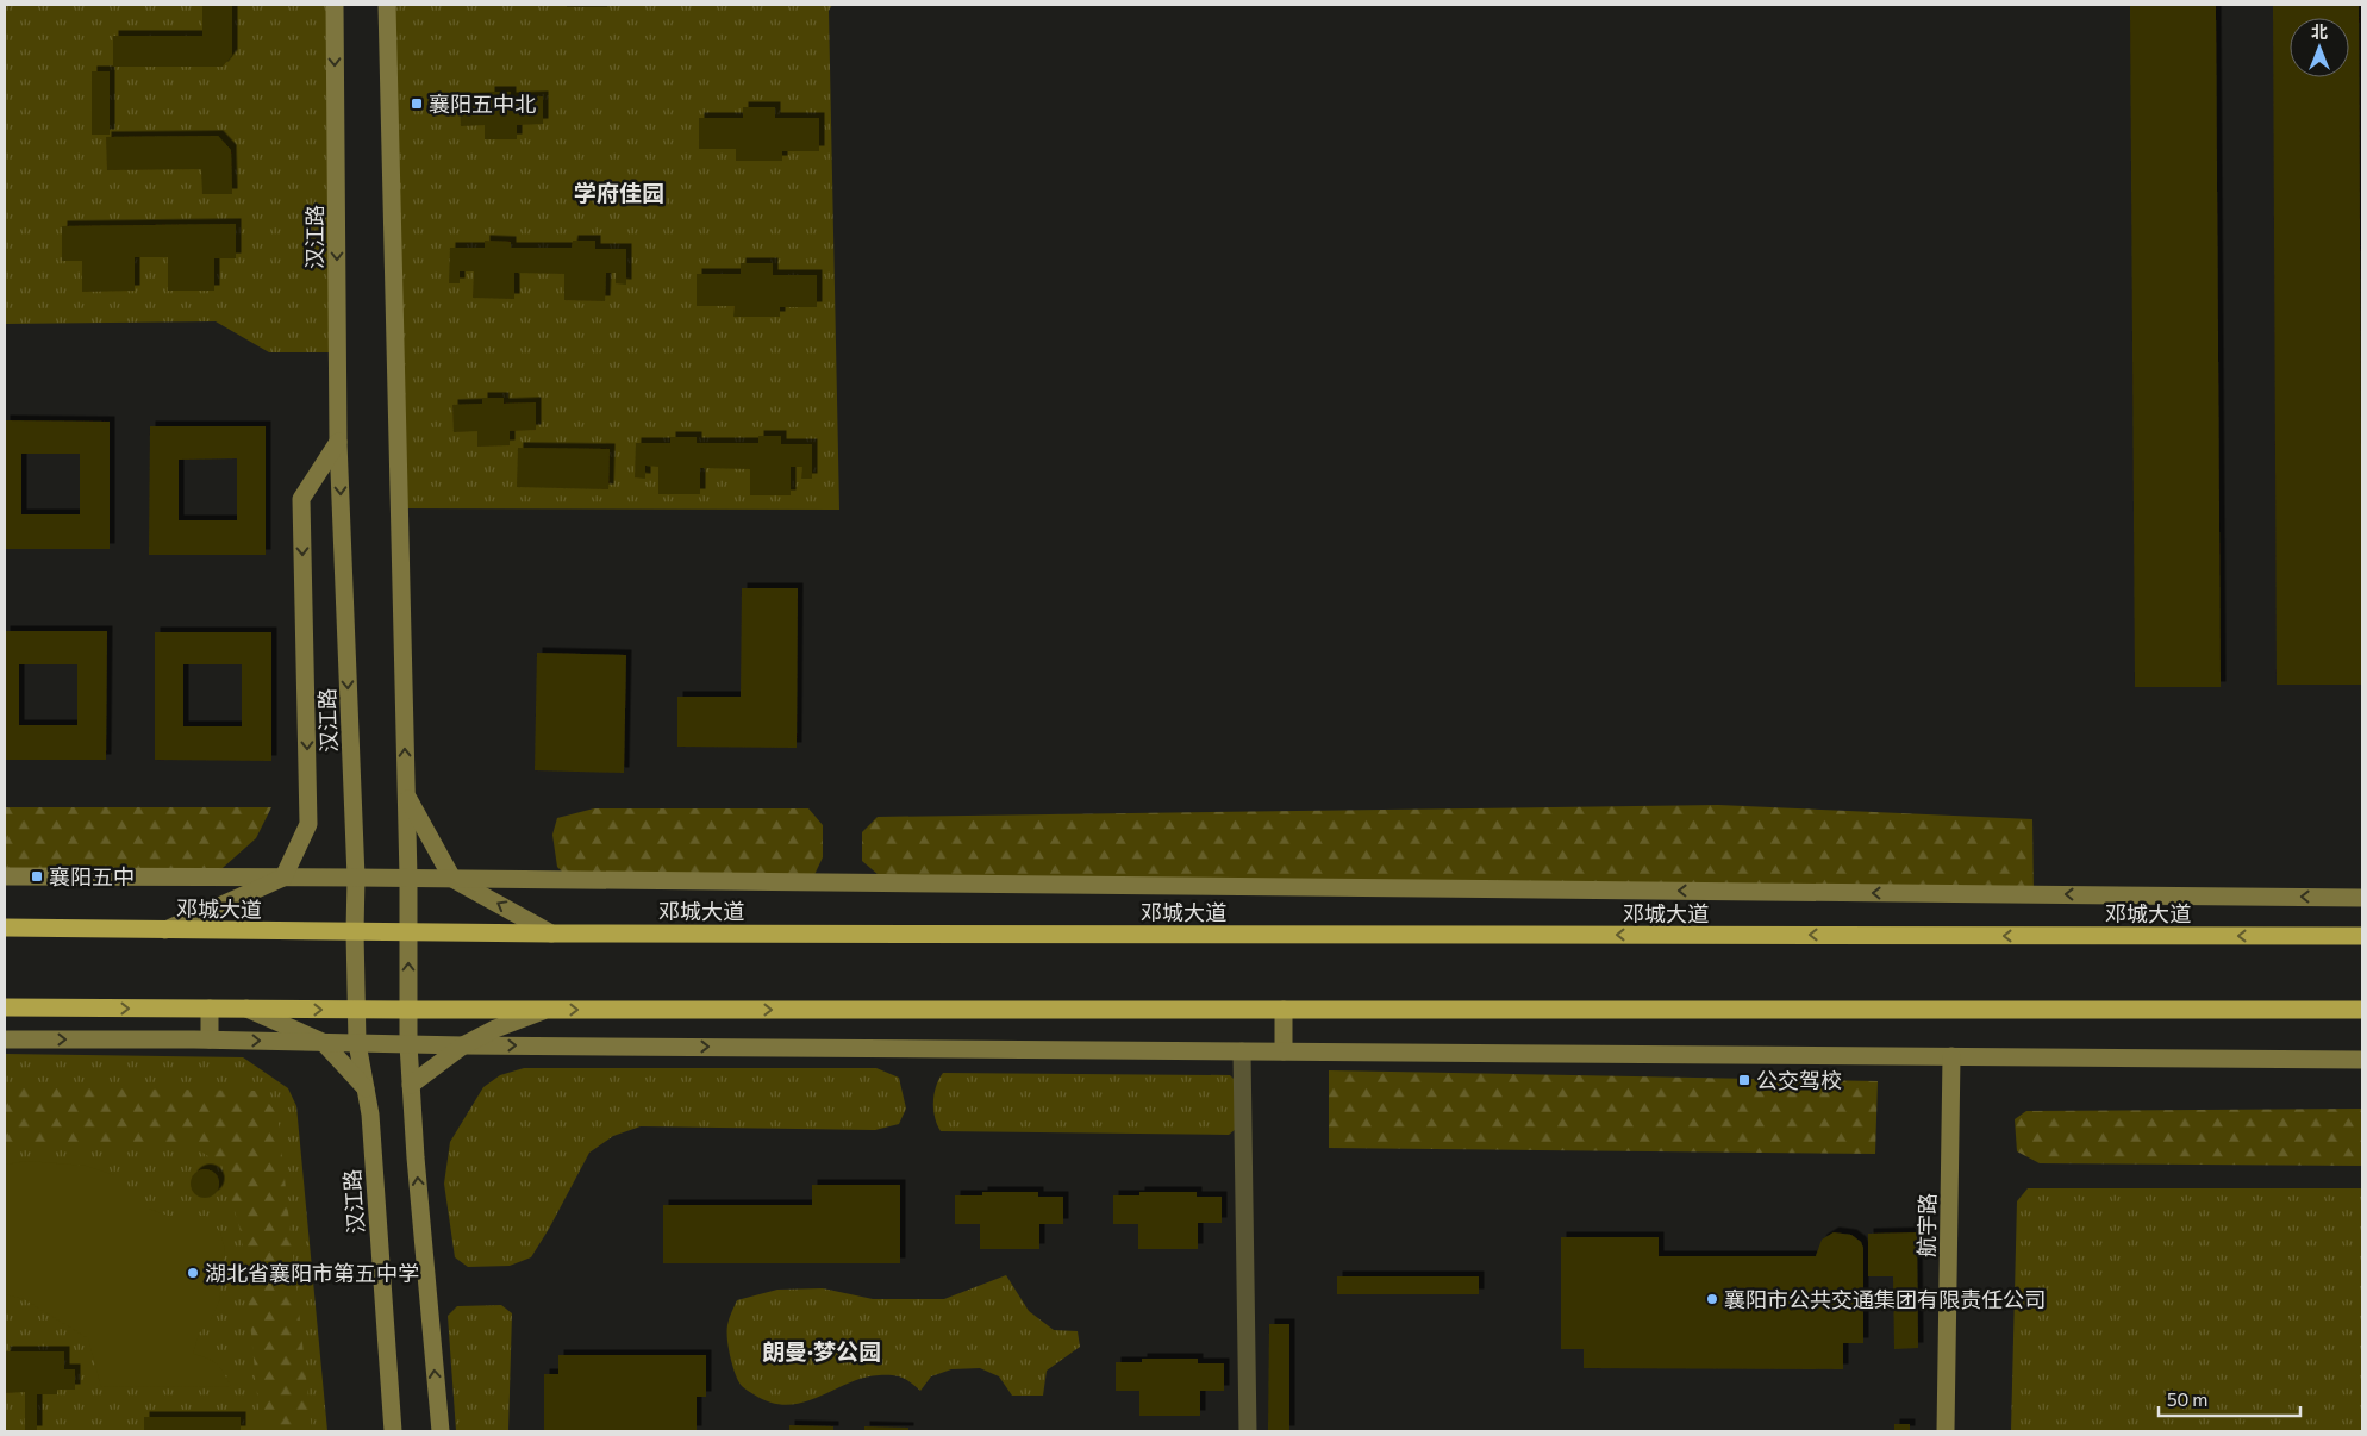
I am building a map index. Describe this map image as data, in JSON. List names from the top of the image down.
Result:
{
  "streets": {
    "highway": ["邓城大道"],
    "street": ["汉江路", "航宇路"]
  },
  "crossings": [
    ["汉江路", "邓城大道"]
  ],
  "districts": ["学府佳园", "朗曼·梦公园"],
  "places": {
    "transit": ["襄阳五中北", "襄阳五中", "公交驾校"],
    "other": ["湖北省襄阳市第五中学", "襄阳市公共交通集团有限责任公司"]
  },
  "scale_bar": "50 m",
  "north": "top"
}
